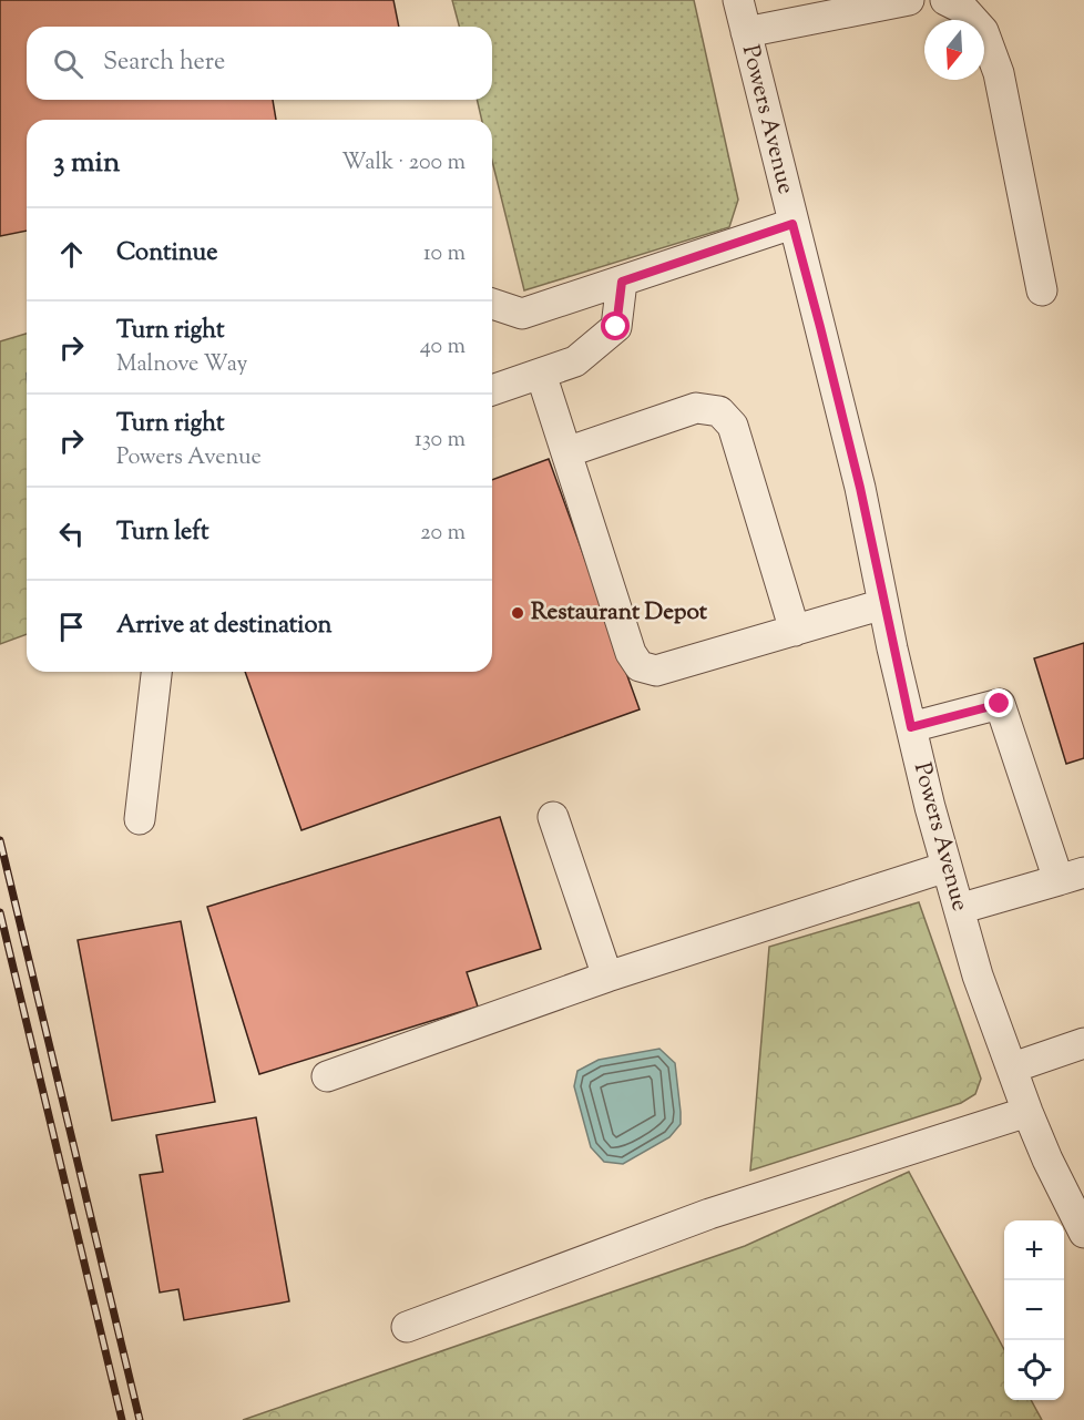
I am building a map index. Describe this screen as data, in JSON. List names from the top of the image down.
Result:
{
  "streets": {
    "street": ["Powers Avenue"]
  },
  "places": ["Restaurant Depot"],
  "north": "bottom",
  "page": {
    "search": "Search here",
    "heading": ["3 min", "Walk · 200 m"],
    "list": [
      ["Continue", "10 m"],
      ["Turn right", "Malnove Way", "40 m"],
      ["Turn right", "Powers Avenue", "130 m"],
      ["Turn left", "20 m"],
      "Arrive at destination"
    ],
    "map_buttons": ["+", "−"]
  }
}
